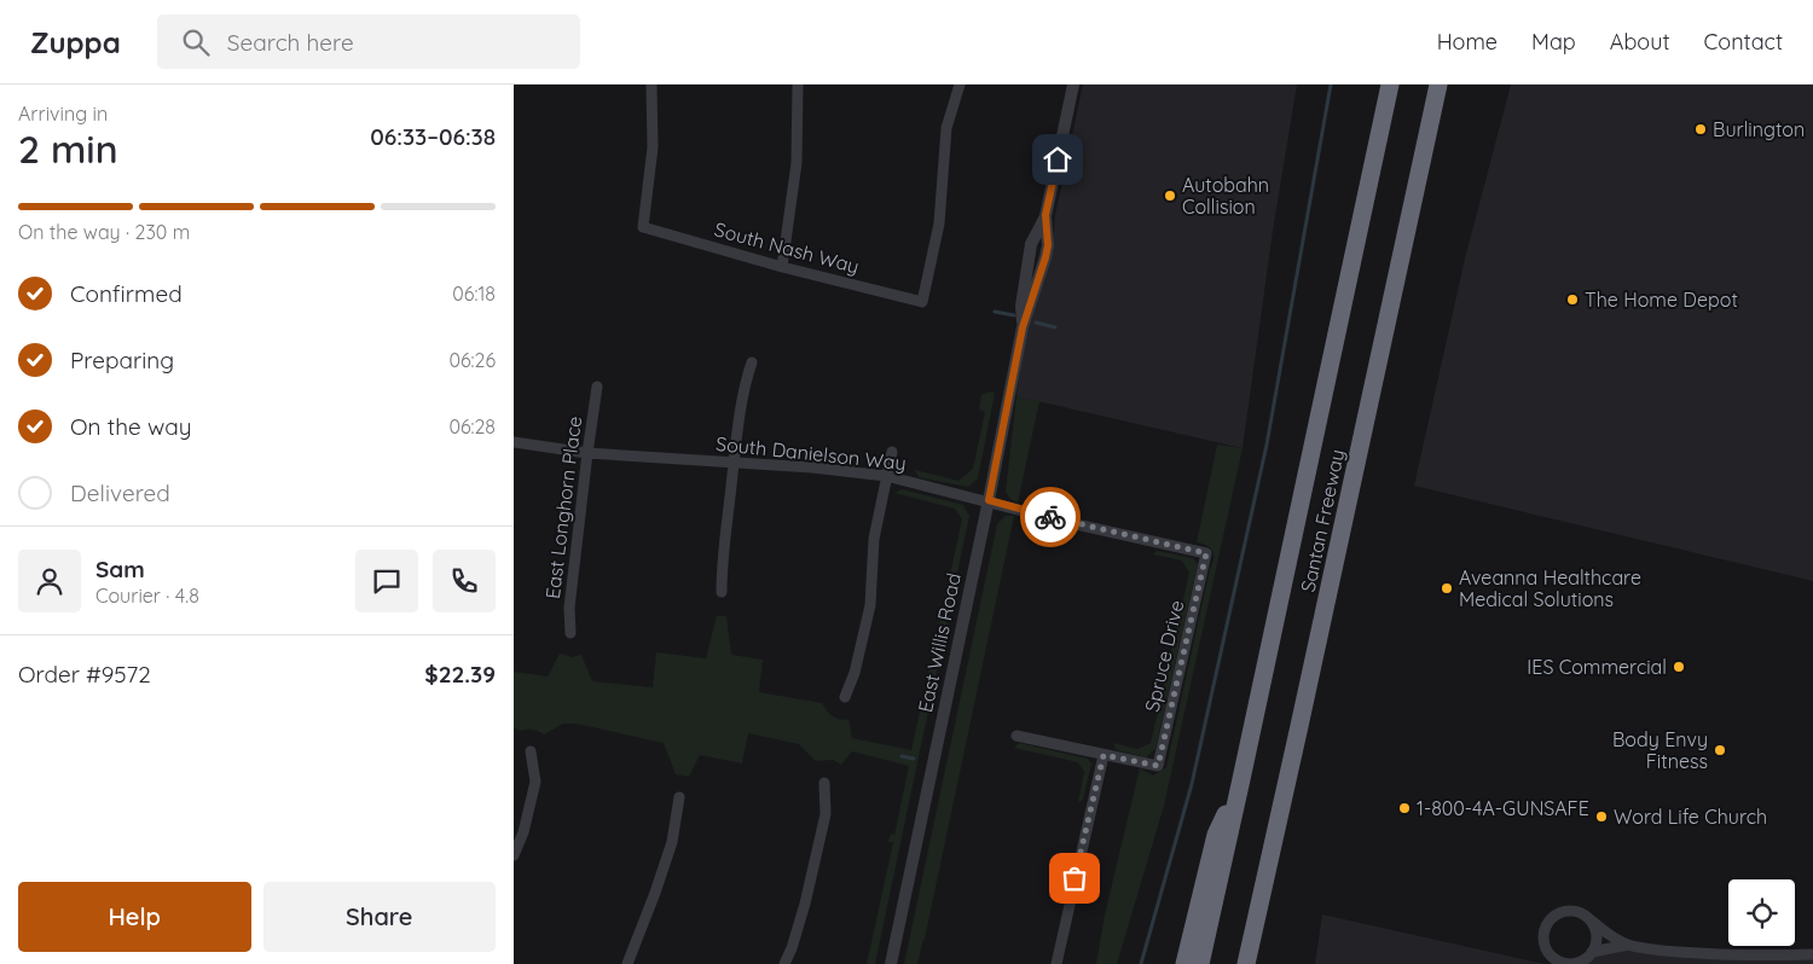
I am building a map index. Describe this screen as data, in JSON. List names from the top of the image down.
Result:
{
  "streets": {
    "highway": ["Santan Freeway"],
    "street": [
      "South Nash Way",
      "South Danielson Way",
      "East Longhorn Place",
      "East Willis Road",
      "Spruce Drive"
    ]
  },
  "crossings": [
    ["South Danielson Way", "East Longhorn Place"],
    ["South Danielson Way", "East Willis Road"],
    ["South Danielson Way", "Spruce Drive"]
  ],
  "places": [
    "Burlington",
    "Autobahn Collision",
    "The Home Depot",
    "Aveanna Healthcare Medical Solutions",
    "IES Commercial",
    "Body Envy Fitness",
    "1-800-4A-GUNSAFE",
    "Word Life Church"
  ],
  "page": {
    "header": "Zuppa",
    "search": "Search here",
    "nav": [
      "Home",
      "Map",
      "About",
      "Contact"
    ],
    "heading": ["2 min", "Arriving in", "06:33–06:38"],
    "panel": [
      "Sam",
      "Courier · 4.8",
      "Order #9572",
      "$22.39"
    ],
    "bar": "On the way · 230 m",
    "list": [
      ["Confirmed", "06:18"],
      ["Preparing", "06:26"],
      ["On the way", "06:28"],
      "Delivered"
    ],
    "buttons": ["Help", "Share"]
  }
}
